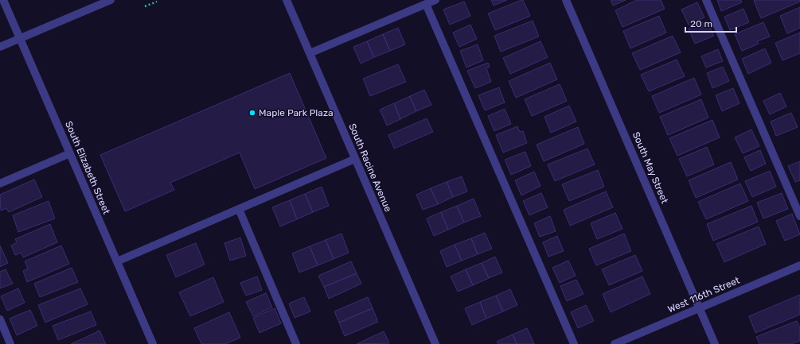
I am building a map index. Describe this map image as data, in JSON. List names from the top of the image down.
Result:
{
  "streets": {
    "street": [
      "South Elizabeth Street",
      "South Racine Avenue",
      "South May Street",
      "West 116th Street"
    ]
  },
  "crossings": [
    ["South May Street", "West 116th Street"]
  ],
  "places": ["Maple Park Plaza"],
  "scale_bar": "20 m"
}
